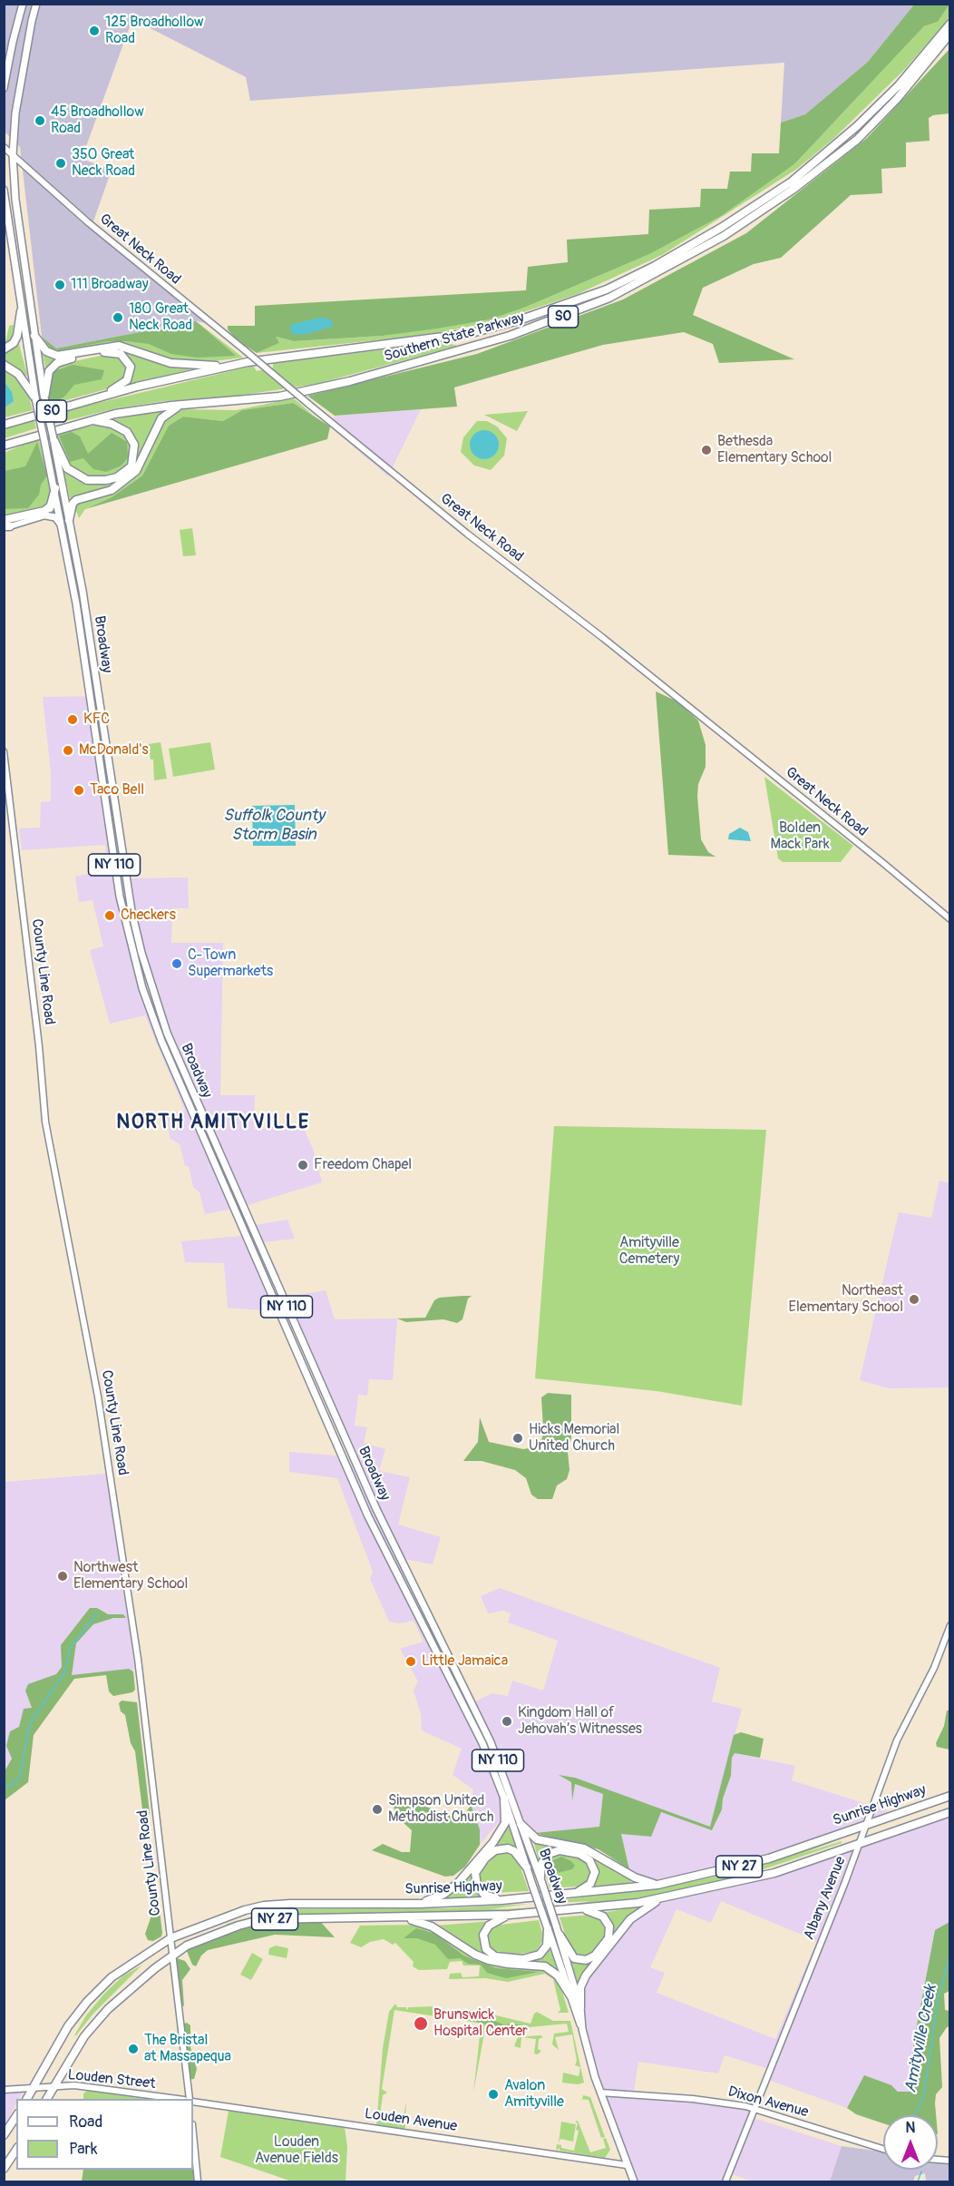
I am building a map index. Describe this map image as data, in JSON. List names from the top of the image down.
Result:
{
  "streets": {
    "highway": [
      "SO",
      "Southern State Parkway",
      "Sunrise Highway",
      "NY 27"
    ],
    "main road": [
      "Great Neck Road",
      "Broadway",
      "NY 110",
      "County Line Road",
      "Albany Avenue",
      "Louden Street",
      "Dixon Avenue",
      "Louden Avenue"
    ]
  },
  "crossings": [
    ["Great Neck Road", "Broadway"],
    ["Great Neck Road", "NY 110"],
    ["Broadway", "NY 110"],
    ["Broadway", "Dixon Avenue"],
    ["Broadway", "Louden Avenue"],
    ["County Line Road", "Sunrise Highway"],
    ["Sunrise Highway", "Albany Avenue"],
    ["Sunrise Highway", "Louden Street"],
    ["Albany Avenue", "Dixon Avenue"]
  ],
  "districts": ["NORTH AMITYVILLE"],
  "water": ["Suffolk County Storm Basin", "Amityville Creek"],
  "parks": ["Bolden Mack Park", "Amityville Cemetery", "Louden Avenue Fields"],
  "places": [
    "125 Broadhollow Road",
    "45 Broadhollow Road",
    "350 Great Neck Road",
    "111 Broadway",
    "180 Great Neck Road",
    "Bethesda Elementary School",
    "KFC",
    "McDonald's",
    "Taco Bell",
    "Checkers",
    "C‑Town Supermarkets",
    "Freedom Chapel",
    "Northeast Elementary School",
    "Hicks Memorial United Church",
    "Northwest Elementary School",
    "Little Jamaica",
    "Kingdom Hall of Jehovah’s Witnesses",
    "Simpson United Methodist Church",
    "Brunswick Hospital Center",
    "The Bristal at Massapequa",
    "Avalon Amityville"
  ],
  "legend": ["Road", "Park"],
  "north": "top"
}
